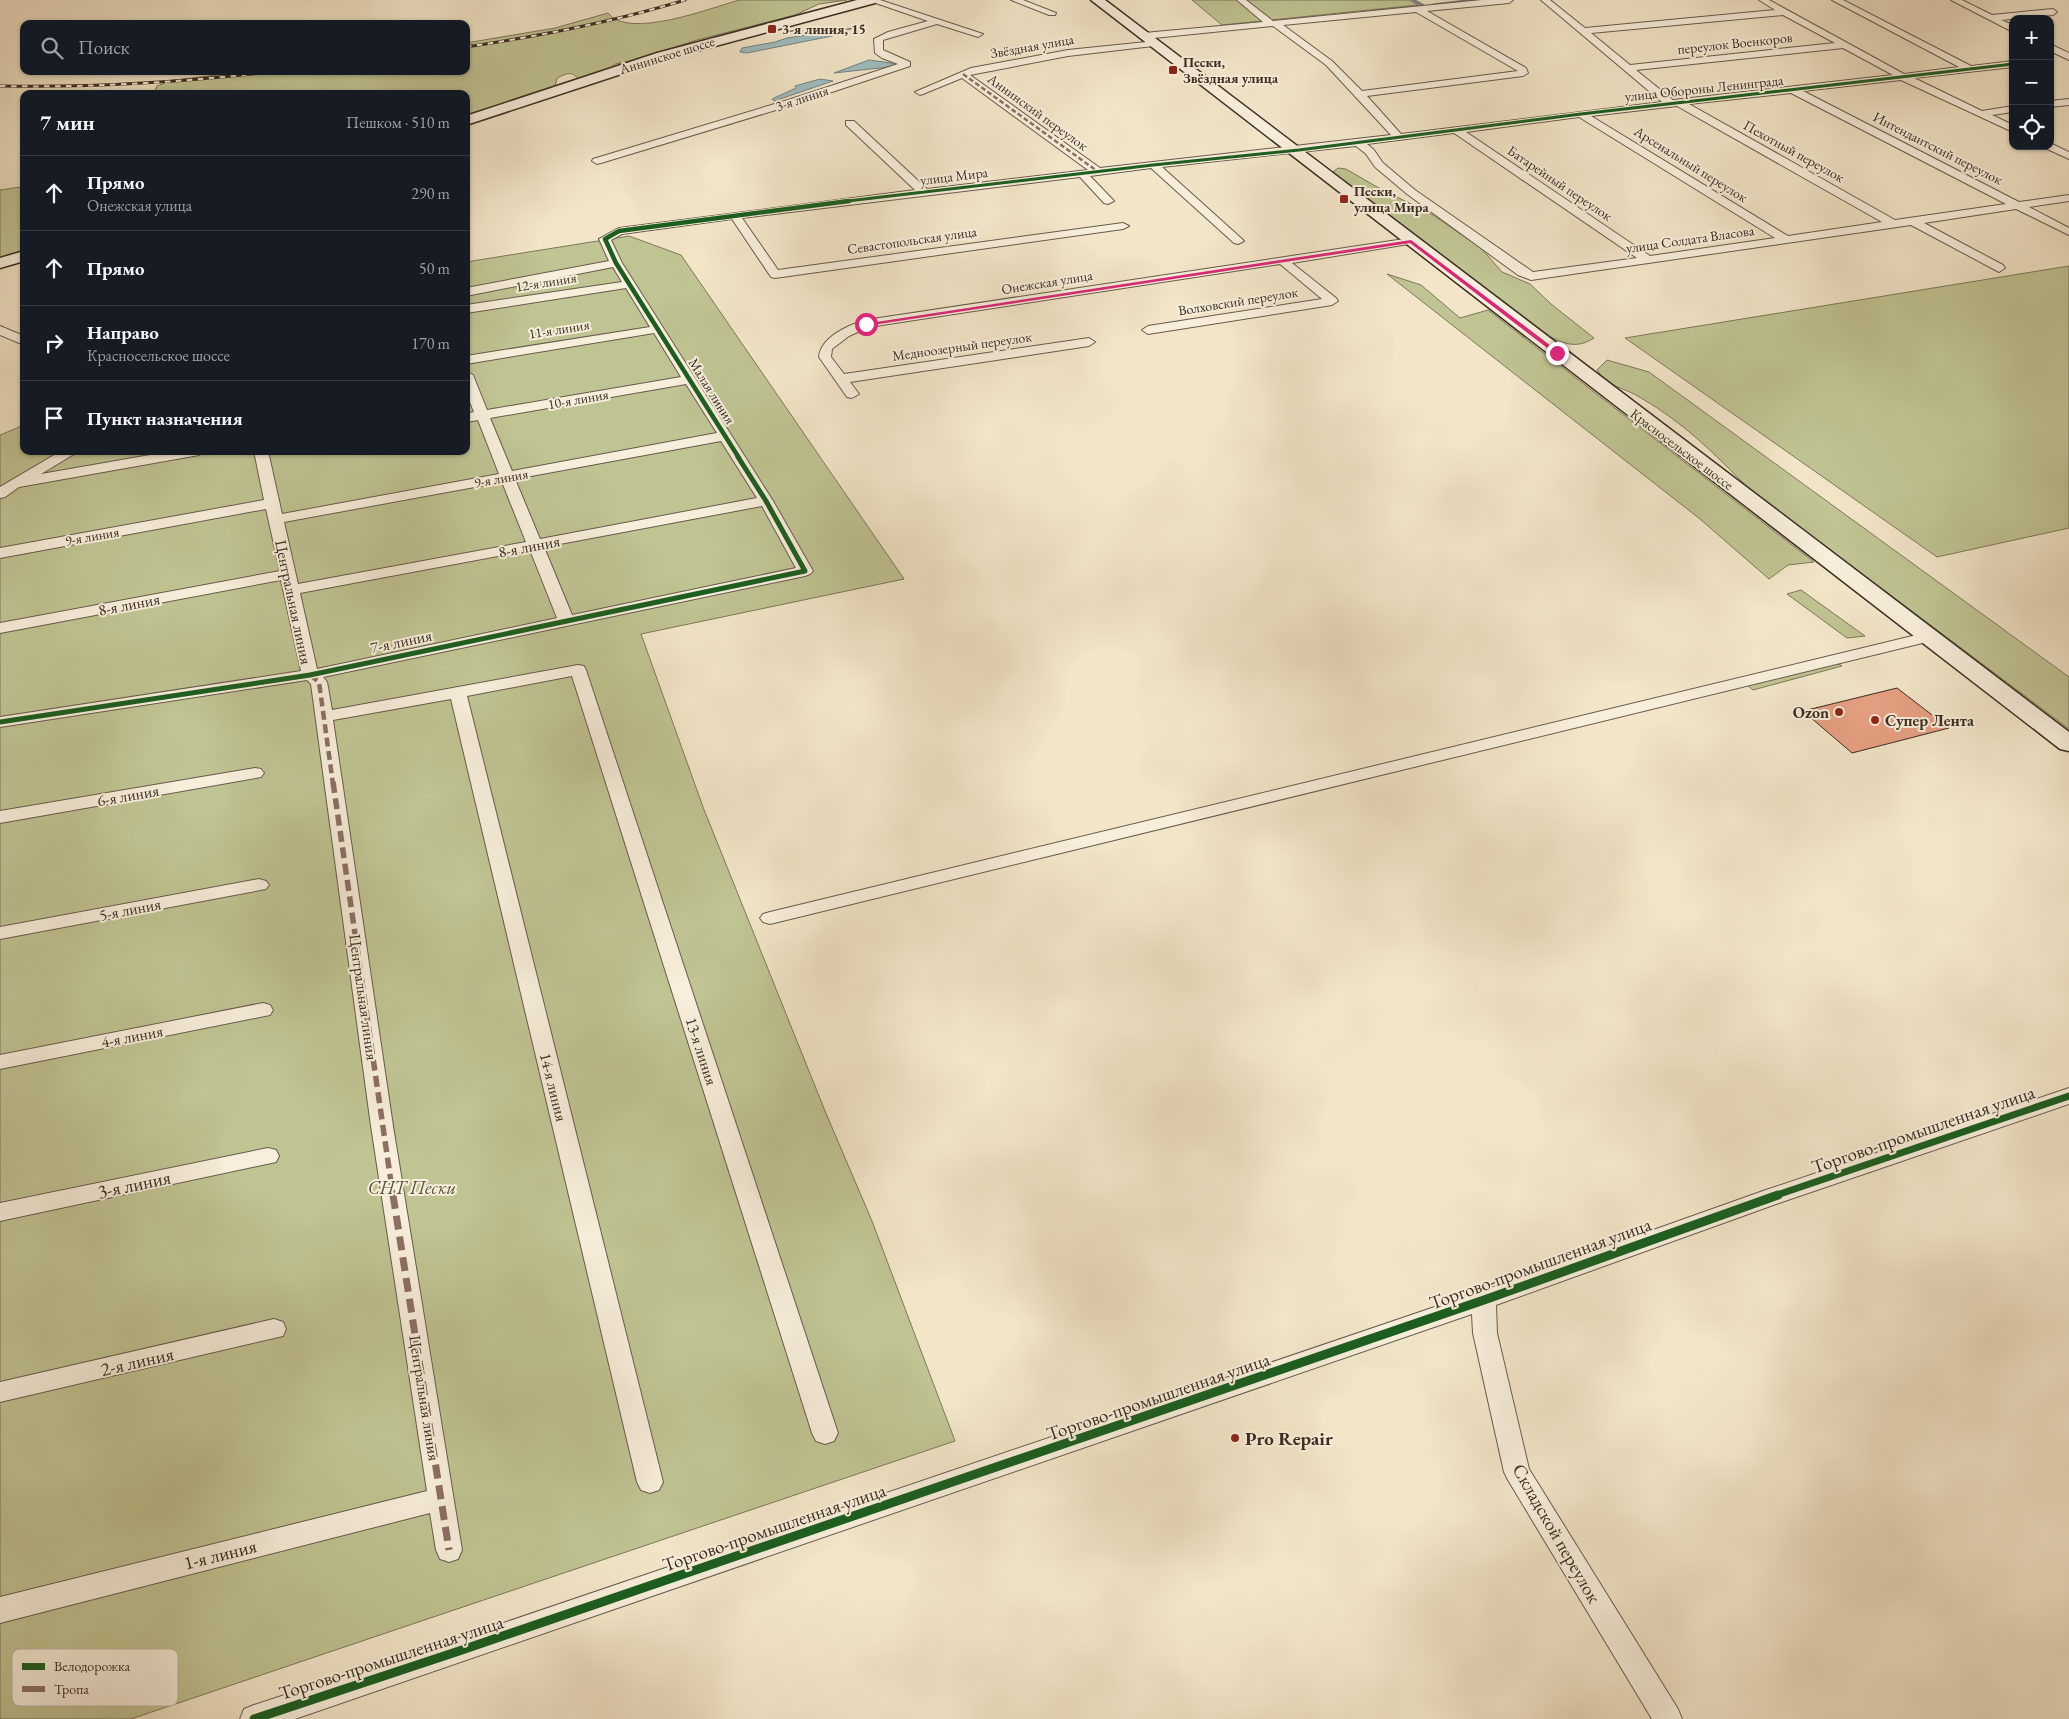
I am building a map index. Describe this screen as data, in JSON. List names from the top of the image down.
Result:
{
  "streets": {
    "main road": ["Аннинское шоссе", "Красносельское шоссе"],
    "street": [
      "переулок Военкоров",
      "Звёздная улица",
      "улица Обороны Ленинграда",
      "3-я линия",
      "Аннинский переулок",
      "Интендантский переулок",
      "Пехотный переулок",
      "Арсенальный переулок",
      "улица Мира",
      "Батарейный переулок",
      "улица Солдата Власова",
      "Севастопольская улица",
      "12-я линия",
      "Онежская улица",
      "Волховский переулок",
      "11-я линия",
      "Медноозерный переулок",
      "Малая линия",
      "10-я линия",
      "9-я линия",
      "8-я линия",
      "Центральная линия",
      "7-я линия",
      "6-я линия",
      "5-я линия",
      "4-я линия",
      "13-я линия",
      "14-я линия",
      "Торгово-промышленная улица",
      "2-я линия",
      "Складской переулок",
      "1-я линия"
    ]
  },
  "crossings": [
    ["переулок Военкоров", "Пехотный переулок"],
    ["Звёздная улица", "Аннинский переулок"],
    ["Звёздная улица", "Красносельское шоссе"],
    ["улица Обороны Ленинграда", "Интендантский переулок"],
    ["улица Обороны Ленинграда", "Пехотный переулок"],
    ["улица Обороны Ленинграда", "Арсенальный переулок"],
    ["улица Обороны Ленинграда", "Батарейный переулок"],
    ["улица Обороны Ленинграда", "улица Солдата Власова"],
    ["Аннинский переулок", "улица Мира"],
    ["Интендантский переулок", "улица Солдата Власова"],
    ["Пехотный переулок", "улица Солдата Власова"],
    ["Арсенальный переулок", "улица Солдата Власова"],
    ["улица Мира", "Севастопольская улица"],
    ["улица Мира", "Малая линия"],
    ["улица Мира", "Красносельское шоссе"],
    ["Батарейный переулок", "улица Солдата Власова"],
    ["12-я линия", "Малая линия"],
    ["Онежская улица", "Волховский переулок"],
    ["Онежская улица", "Медноозерный переулок"],
    ["11-я линия", "Малая линия"],
    ["Малая линия", "10-я линия"],
    ["Малая линия", "9-я линия"],
    ["Малая линия", "8-я линия"],
    ["Малая линия", "7-я линия"],
    ["9-я линия", "Центральная линия"],
    ["8-я линия", "Центральная линия"],
    ["Центральная линия", "7-я линия"],
    ["Центральная линия", "1-я линия"],
    ["13-я линия", "14-я линия"],
    ["Торгово-промышленная улица", "Складской переулок"]
  ],
  "parks": ["СНТ Пески"],
  "places": {
    "transit": ["3-я линия, 15", "Пески, Звёздная улица", "Пески, улица Мира"],
    "other": ["Ozon", "Супер Лента", "Pro Repair"]
  },
  "legend": ["Велодорожка", "Тропа"],
  "page": {
    "map_buttons": ["+", "−"],
    "search": "Поиск",
    "heading": ["7 мин", "Пешком · 510 m"],
    "list": [
      ["Прямо", "Онежская улица", "290 m"],
      ["Прямо", "50 m"],
      ["Направо", "Красносельское шоссе", "170 m"],
      "Пункт назначения"
    ]
  }
}
